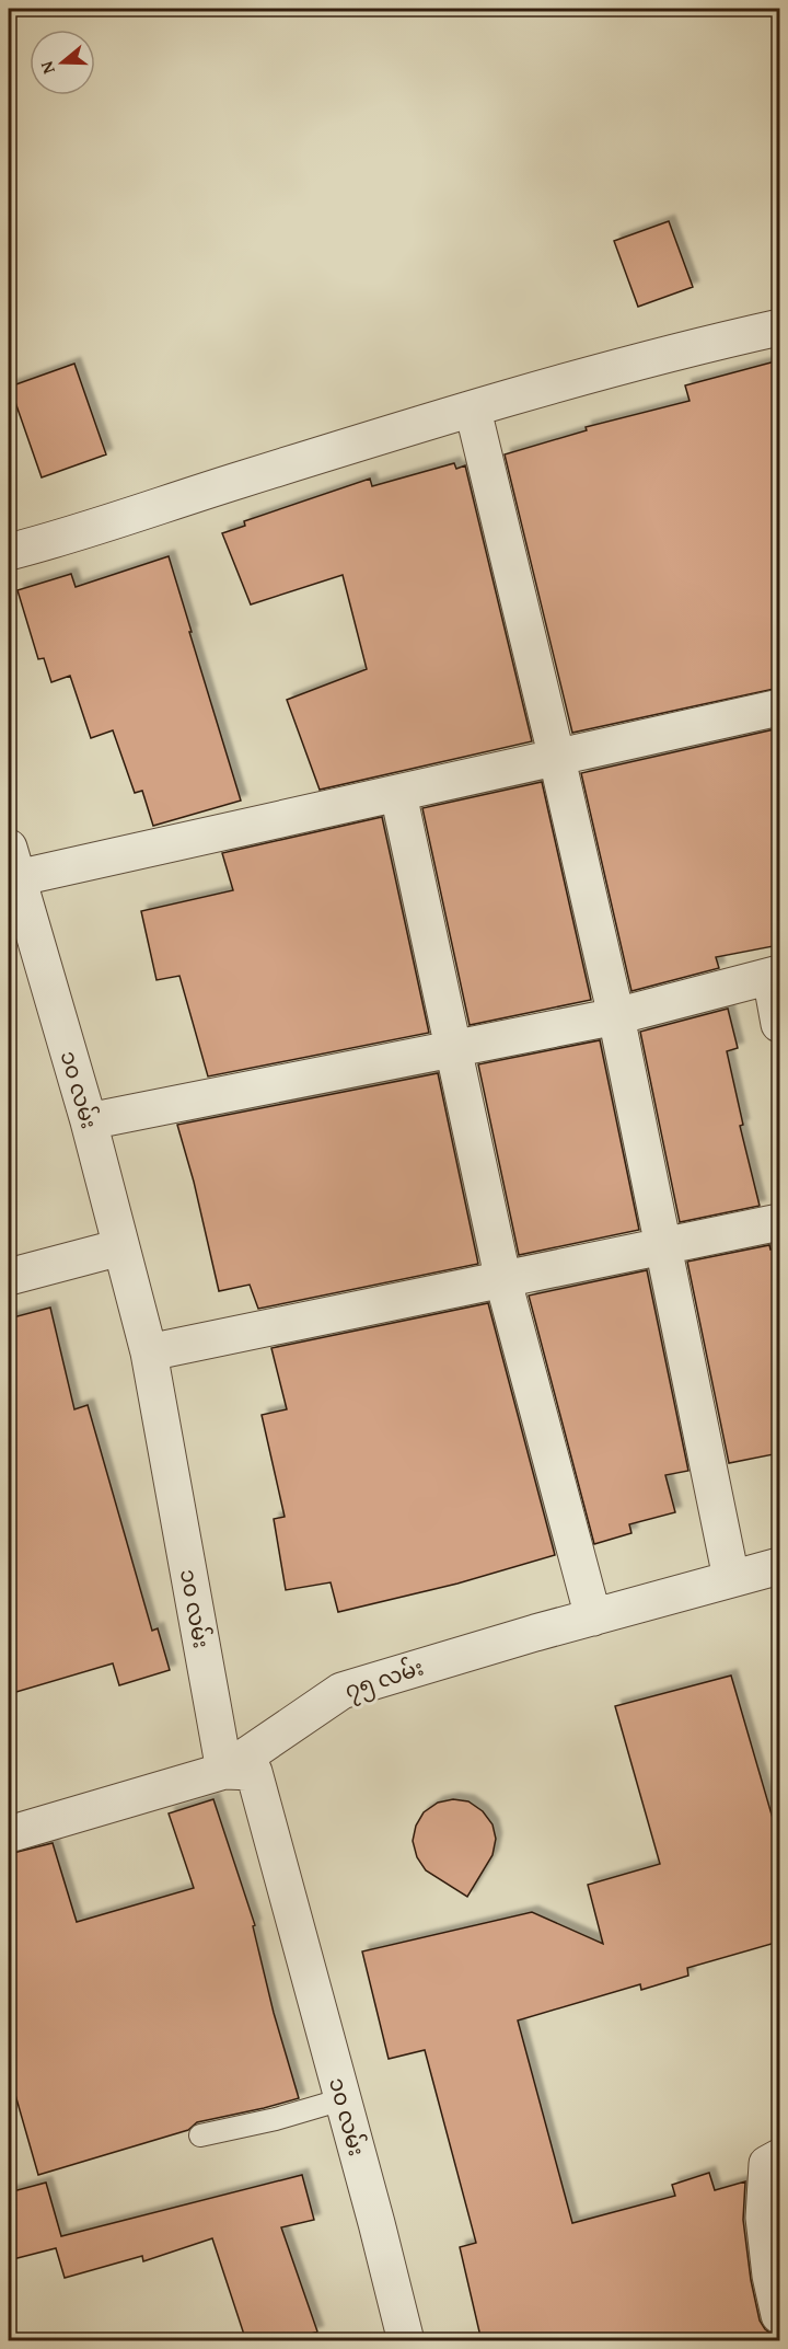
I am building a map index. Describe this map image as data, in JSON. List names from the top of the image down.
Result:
{
  "streets": {
    "street": ["၁၀ လမ်း", "၇၅ လမ်း"]
  },
  "crossings": [
    ["၁၀ လမ်း", "၇၅ လမ်း"]
  ],
  "north": "left"
}
